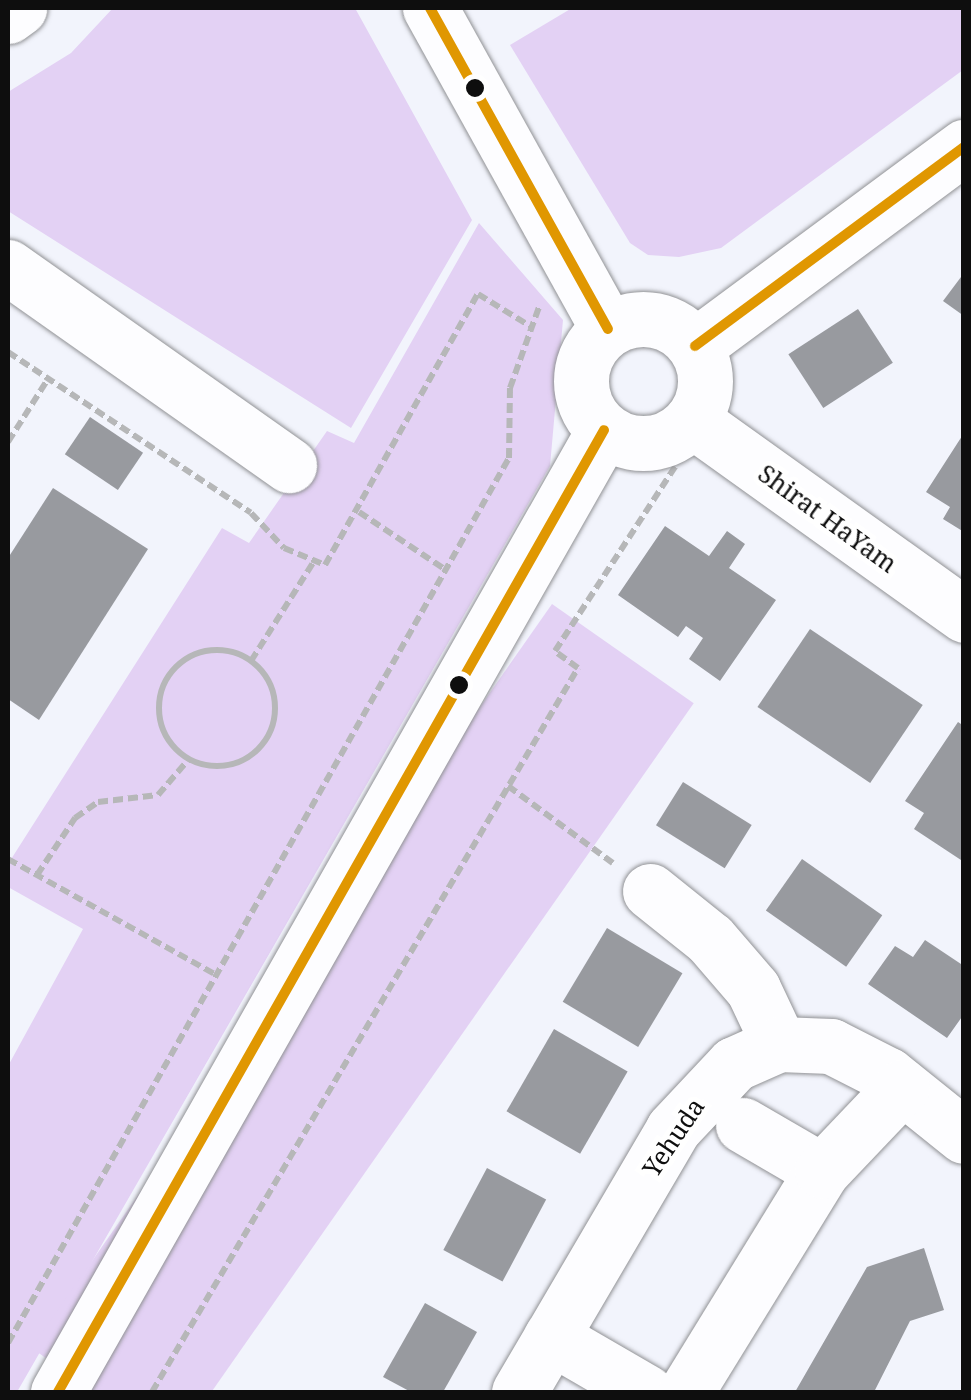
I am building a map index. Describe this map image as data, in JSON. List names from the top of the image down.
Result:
{
  "streets": {
    "street": ["Shirat HaYam", "Yehuda"]
  }
}
